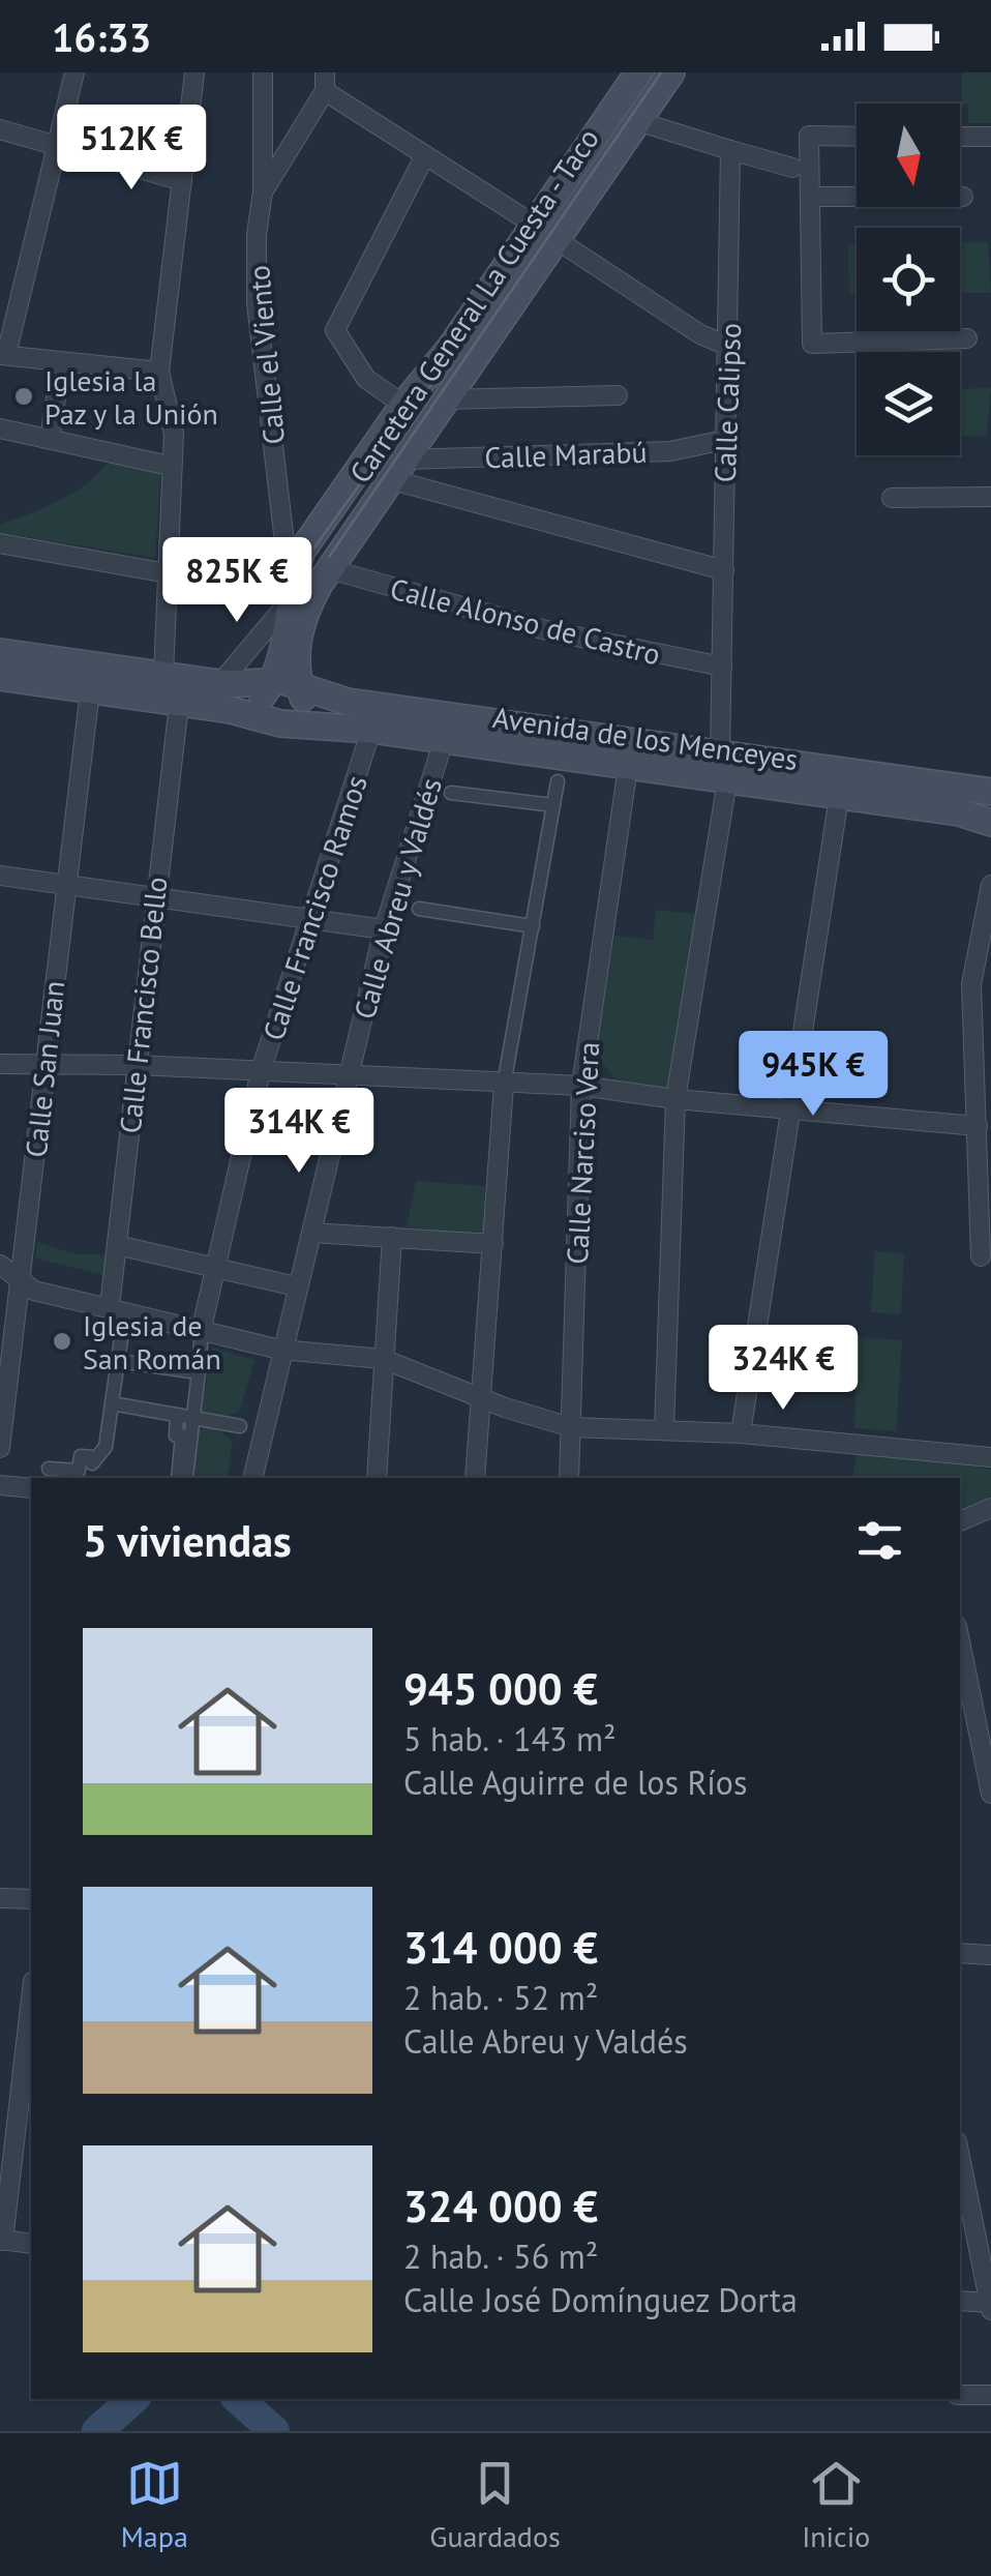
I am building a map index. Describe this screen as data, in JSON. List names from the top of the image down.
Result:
{
  "streets": {
    "main road": ["Carretera General La Cuesta - Taco", "Avenida de los Menceyes"],
    "street": [
      "Calle el Viento",
      "Calle Calipso",
      "Calle Marabú",
      "Calle Alonso de Castro",
      "Calle Abreu y Valdés",
      "Calle Francisco Ramos",
      "Calle Francisco Bello",
      "Calle San Juan",
      "Calle Narciso Vera"
    ]
  },
  "crossings": [
    ["Carretera General La Cuesta - Taco", "Calle el Viento"],
    ["Carretera General La Cuesta - Taco", "Calle Marabú"],
    ["Carretera General La Cuesta - Taco", "Calle Alonso de Castro"],
    ["Carretera General La Cuesta - Taco", "Avenida de los Menceyes"],
    ["Calle Calipso", "Calle Marabú"],
    ["Calle Calipso", "Calle Alonso de Castro"],
    ["Calle Calipso", "Avenida de los Menceyes"],
    ["Avenida de los Menceyes", "Calle Abreu y Valdés"],
    ["Avenida de los Menceyes", "Calle Francisco Ramos"],
    ["Avenida de los Menceyes", "Calle Francisco Bello"],
    ["Avenida de los Menceyes", "Calle San Juan"],
    ["Avenida de los Menceyes", "Calle Narciso Vera"]
  ],
  "places": ["Iglesia la Paz y la Unión", "Iglesia de San Román"],
  "north": "bottom",
  "page": {
    "status": "16:33",
    "price": [
      "512K €",
      "825K €",
      "945K €",
      "314K €",
      "324K €"
    ],
    "heading": "5 viviendas",
    "list": [
      {
        "name": "945 000 €",
        "note": "5 hab. · 143 m² · Calle Aguirre de los Ríos"
      },
      {
        "name": "314 000 €",
        "note": "2 hab. · 52 m² · Calle Abreu y Valdés"
      },
      {
        "name": "324 000 €",
        "note": "2 hab. · 56 m² · Calle José Domínguez Dorta"
      }
    ],
    "tabs": ["Mapa", "Guardados", "Inicio"]
  }
}
